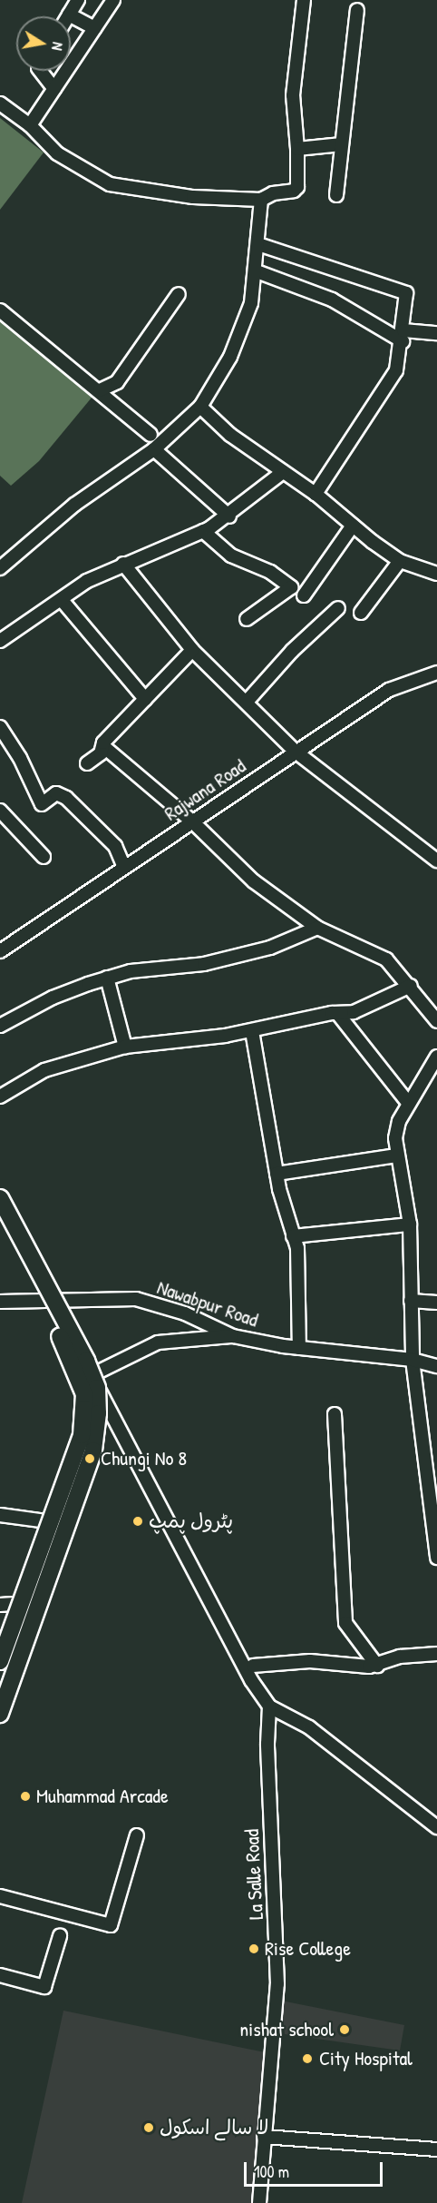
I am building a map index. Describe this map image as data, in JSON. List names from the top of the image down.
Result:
{
  "streets": {
    "street": ["Rajwana Road", "Nawabpur Road", "La Salle Road"]
  },
  "places": [
    "Chungi No 8",
    "پٹرول پمپ",
    "Muhammad Arcade",
    "Rise College",
    "nishat school",
    "City Hospital",
    "لا سالے اسکول"
  ],
  "scale_bar": "100 m",
  "north": "right"
}
